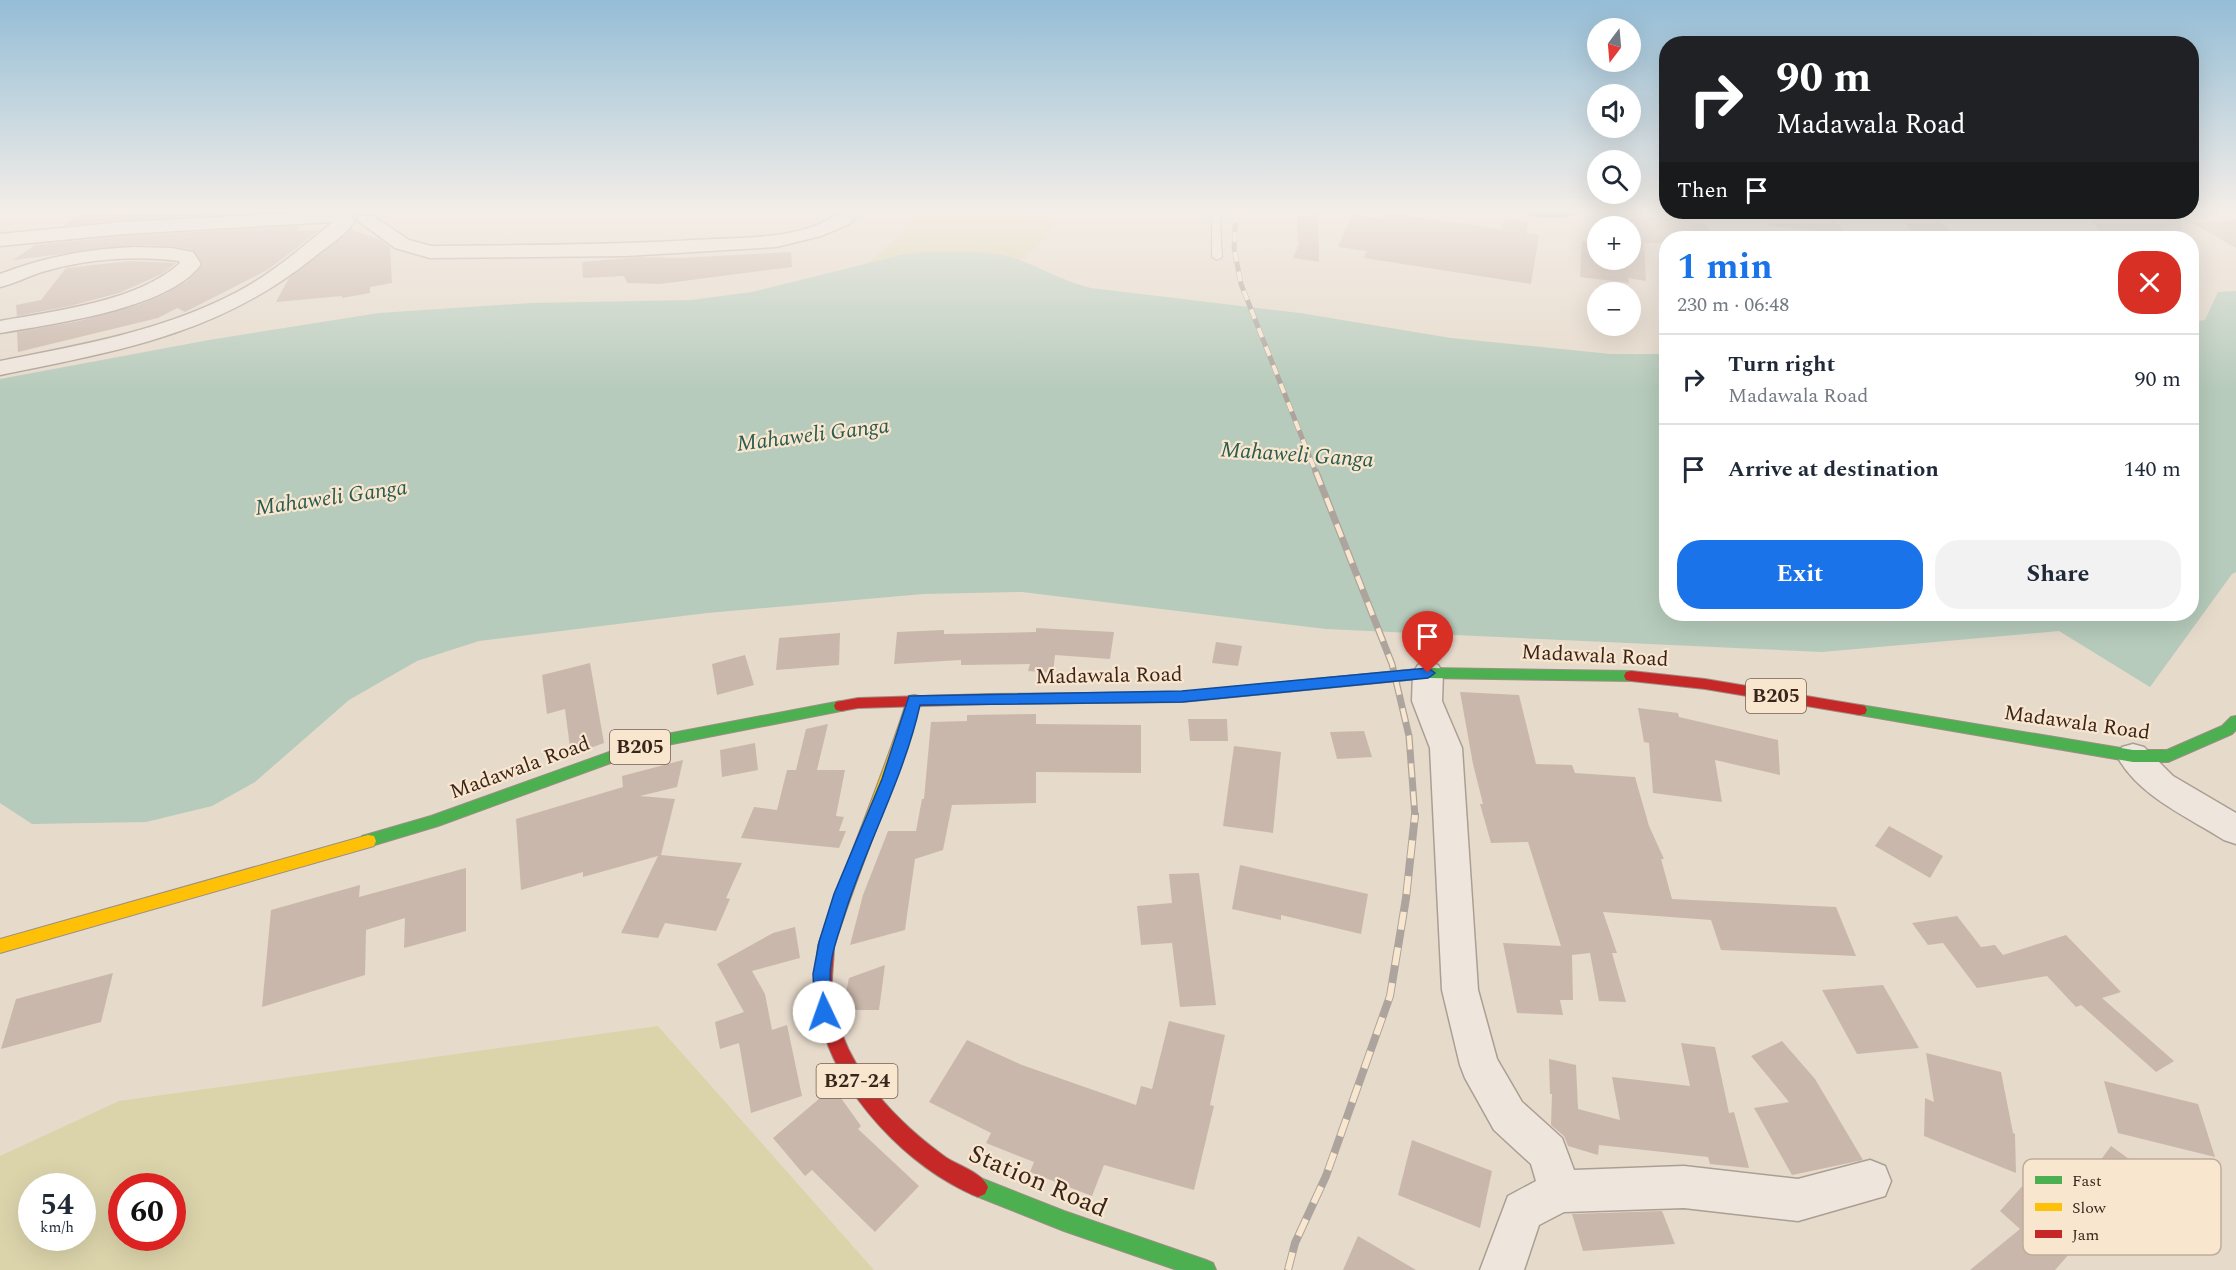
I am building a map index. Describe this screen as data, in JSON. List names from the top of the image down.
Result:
{
  "streets": {
    "main road": [
      "Madawala Road",
      "B205",
      "B27-24",
      "Station Road"
    ]
  },
  "crossings": [
    ["Madawala Road", "Station Road"]
  ],
  "water": ["Mahaweli Ganga"],
  "legend": ["Fast", "Slow", "Jam"],
  "north": "bottom",
  "page": {
    "map_buttons": ["+", "−"],
    "turn": ["90 m", "Madawala Road"],
    "then": "Then",
    "heading": ["1 min", "230 m · 06:48"],
    "list": [
      {
        "name": "Turn right",
        "note": "Madawala Road",
        "value": "90 m"
      },
      {
        "name": "Arrive at destination",
        "value": "140 m"
      }
    ],
    "buttons": ["Exit", "Share"],
    "speed": "54 km/h",
    "limit": "60"
  }
}
